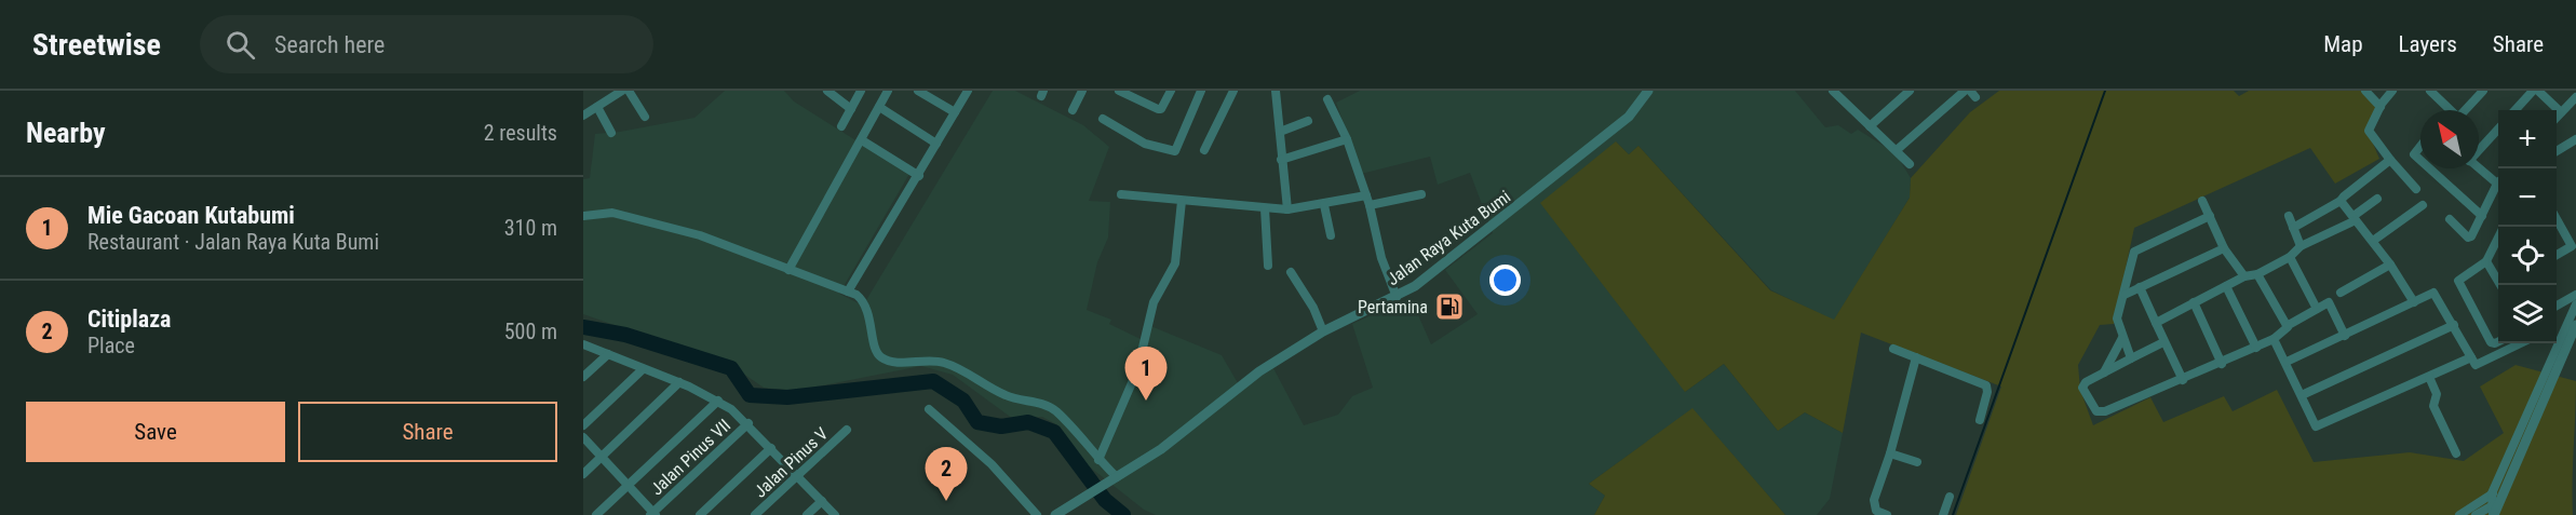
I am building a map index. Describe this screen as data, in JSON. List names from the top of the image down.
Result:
{
  "streets": {
    "street": ["Jalan Raya Kuta Bumi", "Jalan Pinus VII", "Jalan Pinus V"]
  },
  "places": {
    "fuel station": ["Pertamina"]
  },
  "north": "top left",
  "page": {
    "header": "Streetwise",
    "search": "Search here",
    "nav": ["Map", "Layers", "Share"],
    "heading": ["Nearby", "2 results"],
    "map_buttons": ["+", "−"],
    "list": [
      {
        "mark": "1",
        "name": "Mie Gacoan Kutabumi",
        "note": "Restaurant · Jalan Raya Kuta Bumi",
        "value": "310 m"
      },
      {
        "mark": "2",
        "name": "Citiplaza",
        "note": "Place",
        "value": "500 m"
      }
    ],
    "pins": ["1", "2"],
    "buttons": ["Save", "Share"]
  }
}
